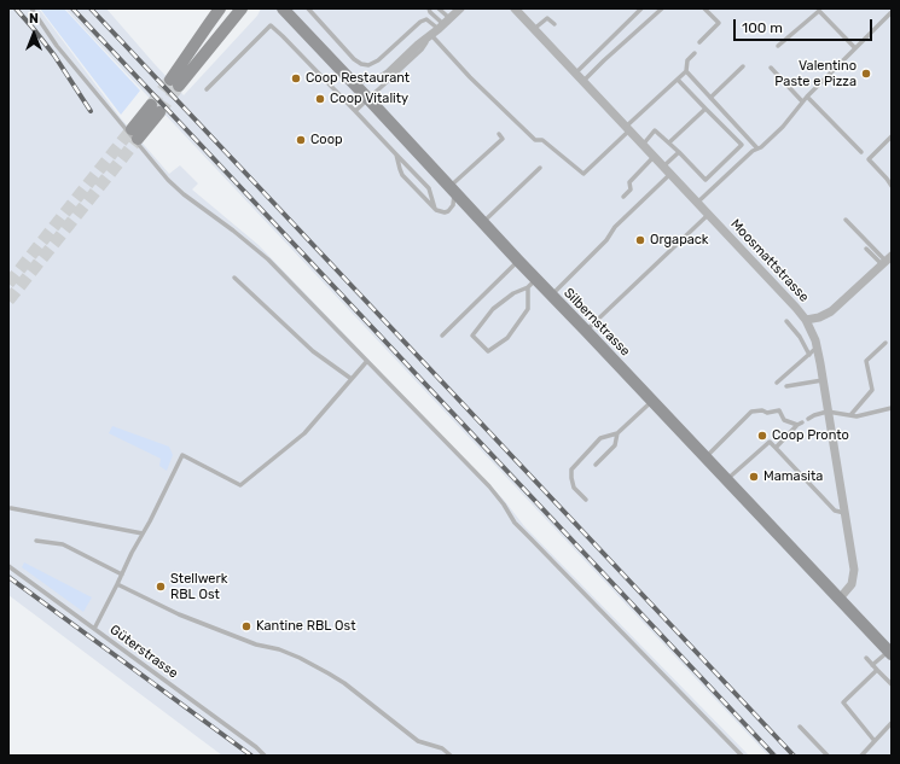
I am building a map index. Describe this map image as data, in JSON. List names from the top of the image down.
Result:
{
  "streets": {
    "street": ["Moosmattstrasse", "Silbernstrasse"],
    "lane": ["Güterstrasse"]
  },
  "crossings": [
    ["Moosmattstrasse", "Silbernstrasse"]
  ],
  "places": [
    "Valentino Paste e Pizza",
    "Coop Restaurant",
    "Coop Vitality",
    "Coop",
    "Orgapack",
    "Coop Pronto",
    "Mamasita",
    "Stellwerk RBL Ost",
    "Kantine RBL Ost"
  ],
  "scale_bar": "100 m",
  "north": "top"
}
